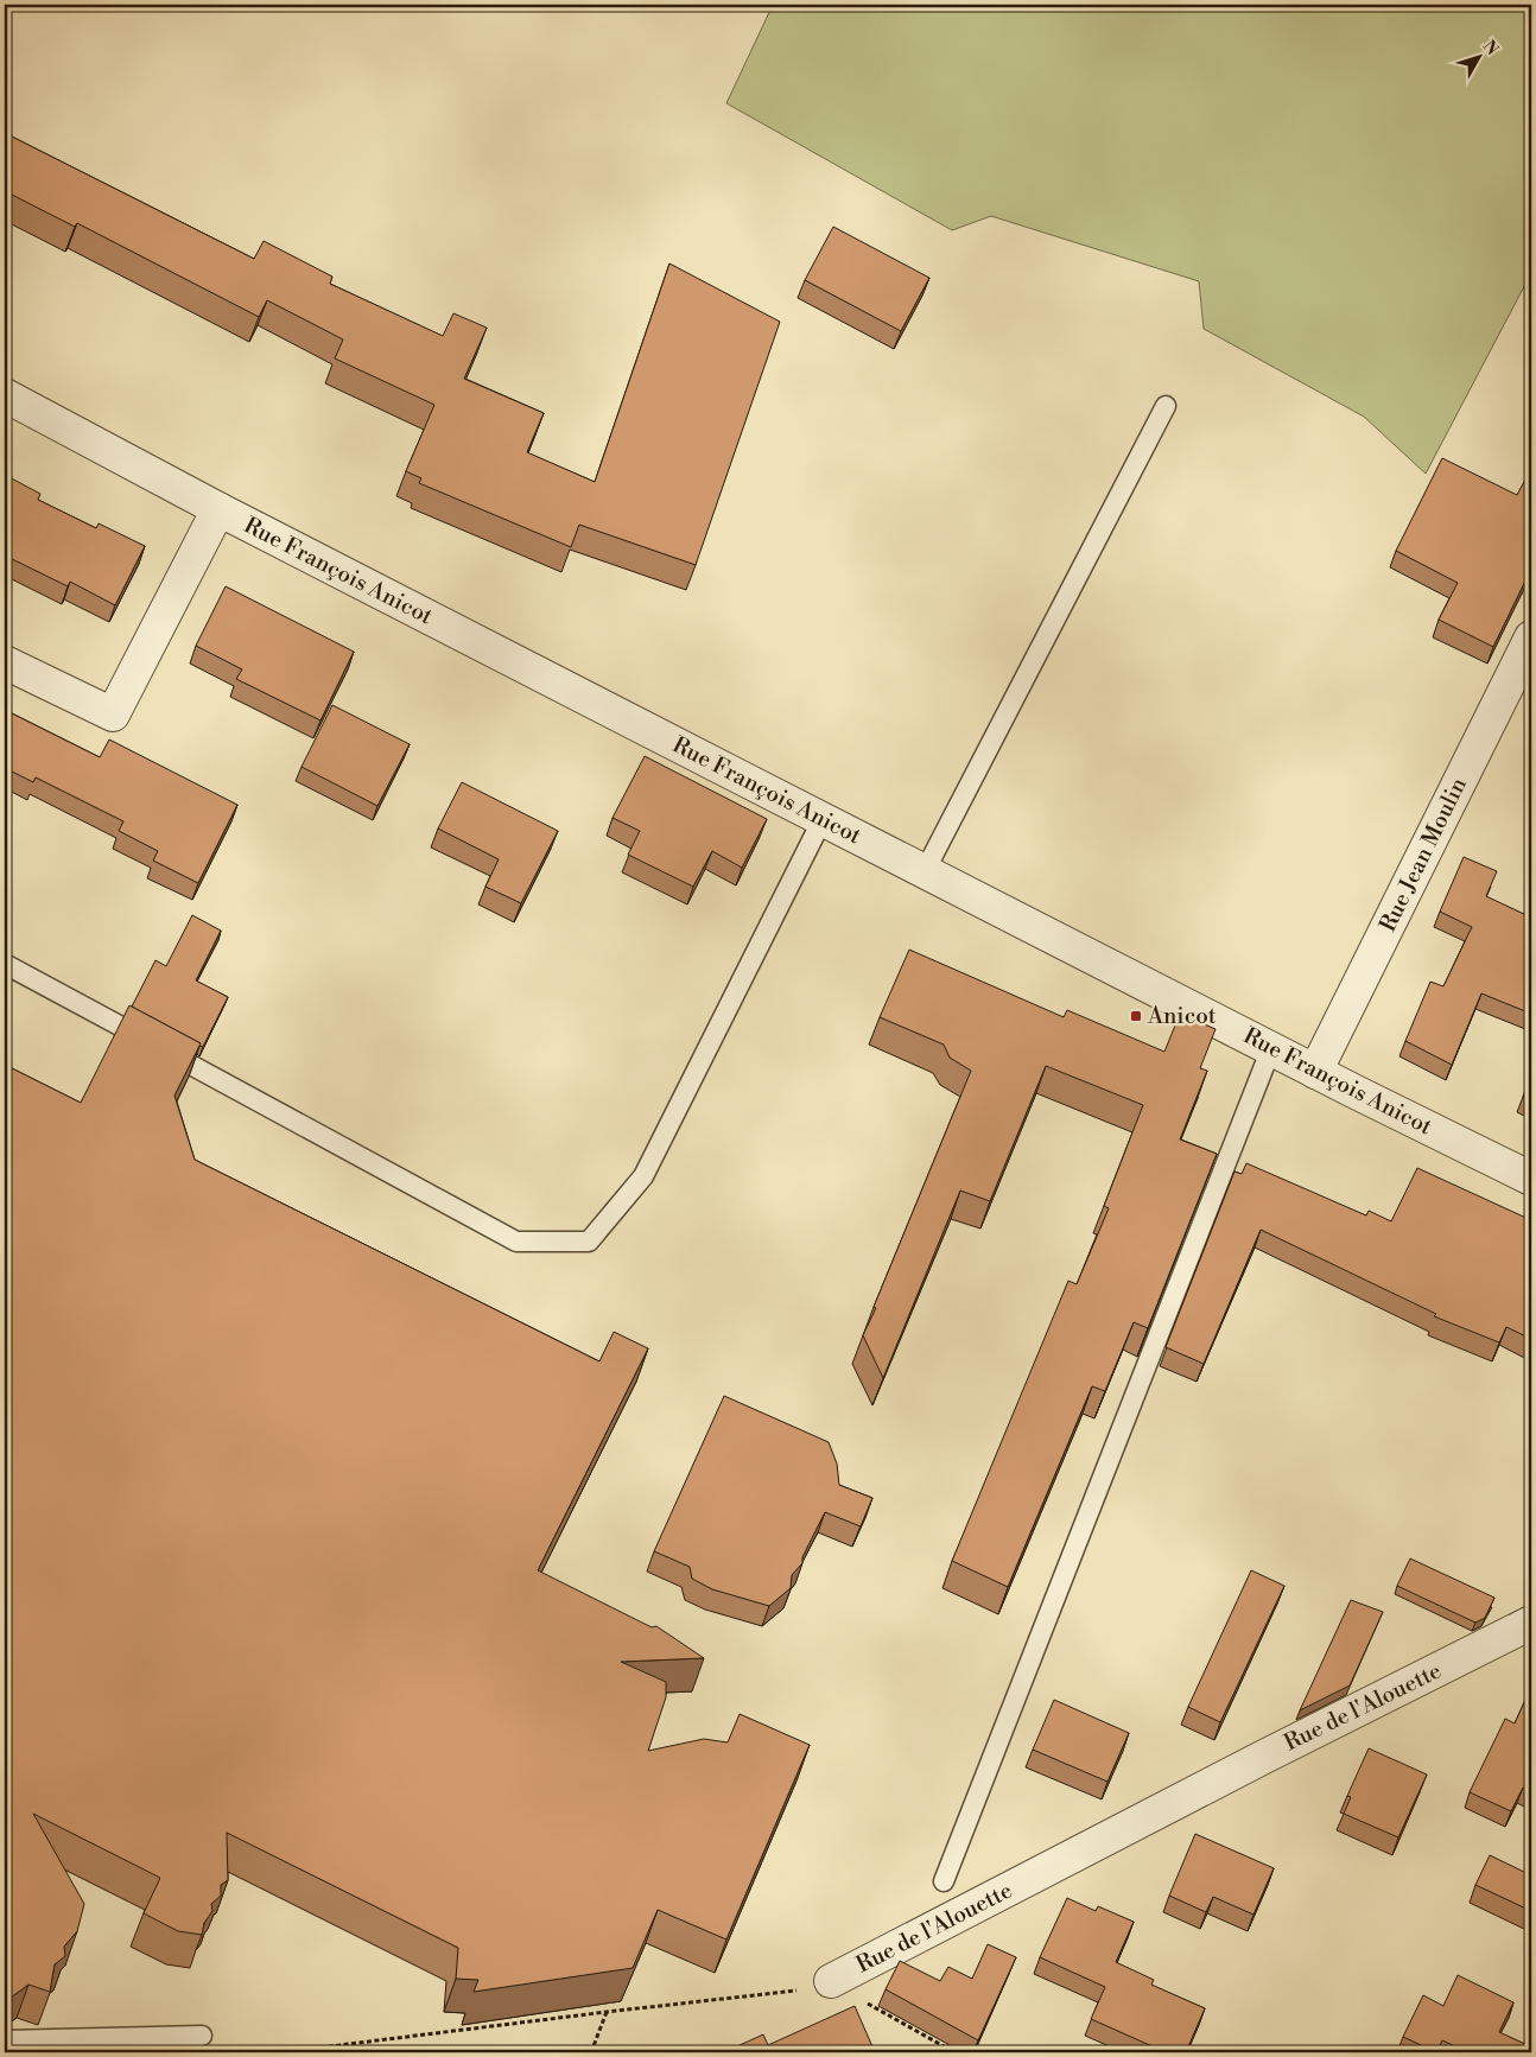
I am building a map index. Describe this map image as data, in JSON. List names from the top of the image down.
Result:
{
  "streets": {
    "street": ["Rue François Anicot", "Rue Jean Moulin", "Rue de l'Alouette"]
  },
  "crossings": [
    ["Rue François Anicot", "Rue Jean Moulin"]
  ],
  "places": {
    "transit": ["Anicot"]
  },
  "north": "top right"
}
